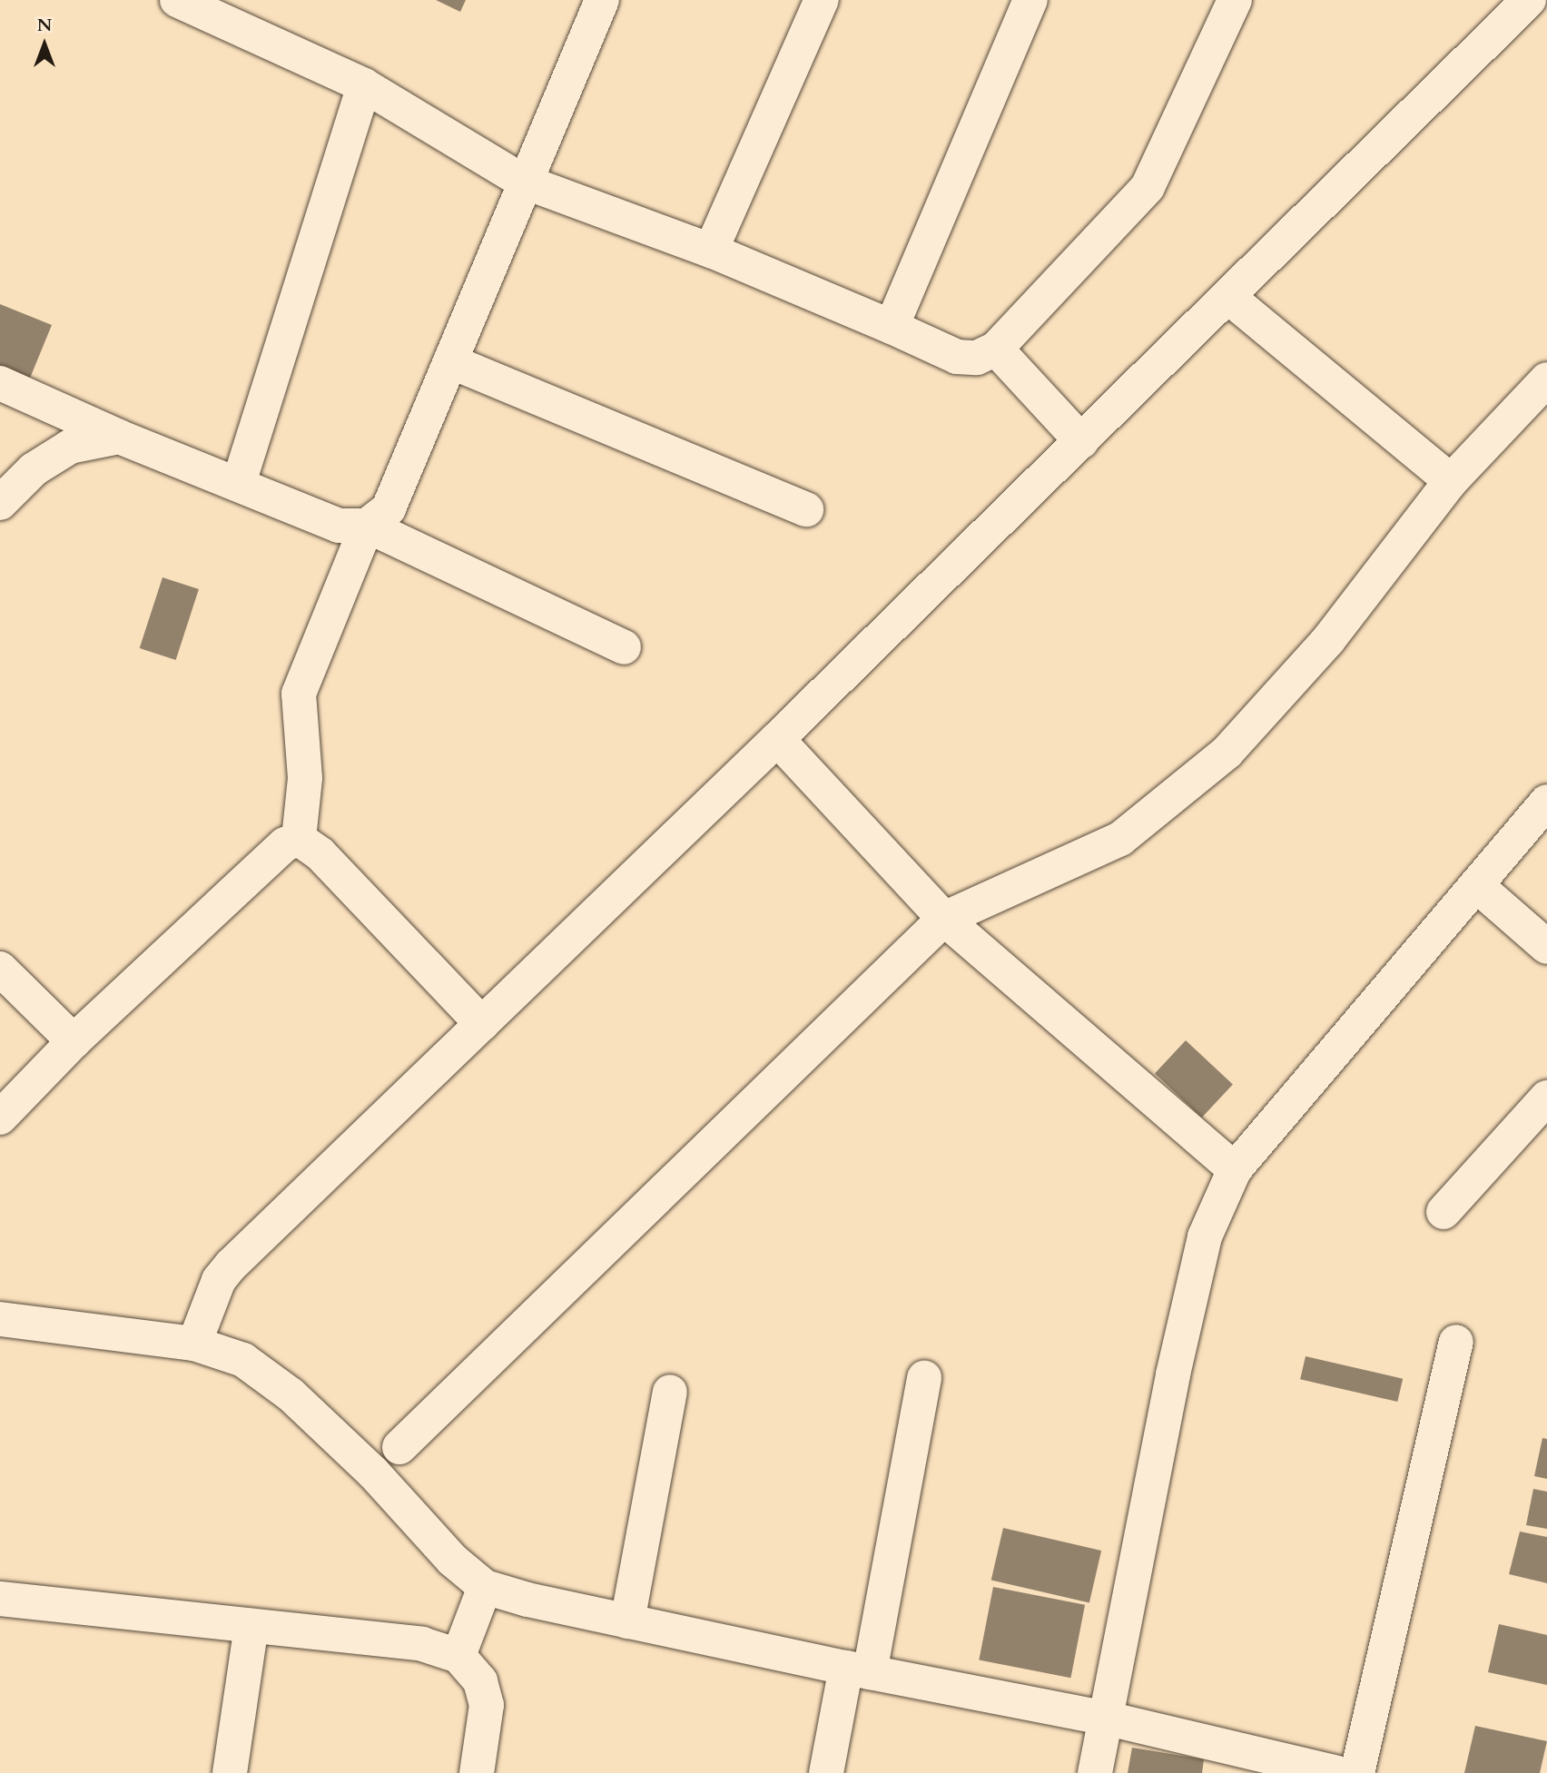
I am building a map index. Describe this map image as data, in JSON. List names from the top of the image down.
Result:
{
  "north": "top"
}
